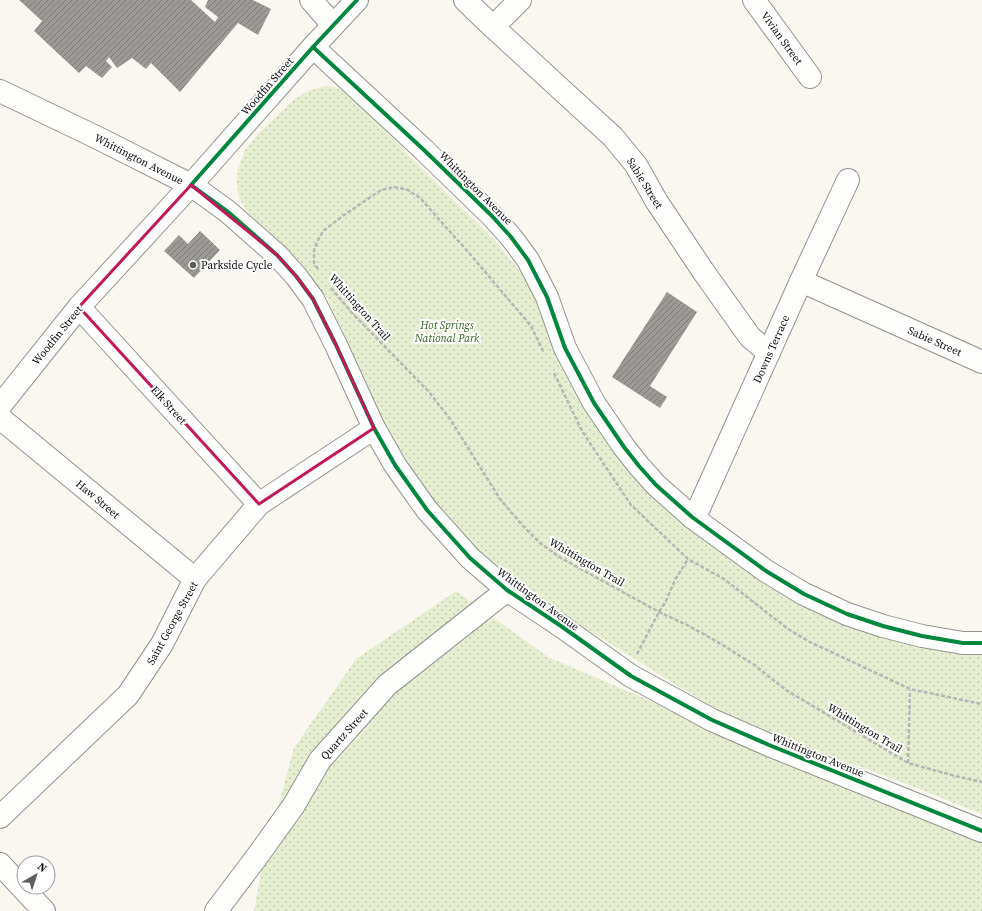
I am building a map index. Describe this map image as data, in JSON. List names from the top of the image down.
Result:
{
  "streets": {
    "street": [
      "Vivian Street",
      "Woodfin Street",
      "Whittington Avenue",
      "Sabie Street",
      "Downs Terrace",
      "Elk Street",
      "Haw Street",
      "Saint George Street",
      "Quartz Street"
    ],
    "path": ["Whittington Trail"]
  },
  "crossings": [
    ["Woodfin Street", "Whittington Avenue"],
    ["Woodfin Street", "Elk Street"],
    ["Whittington Avenue", "Downs Terrace"],
    ["Whittington Avenue", "Saint George Street"],
    ["Whittington Avenue", "Quartz Street"],
    ["Sabie Street", "Downs Terrace"],
    ["Elk Street", "Saint George Street"],
    ["Haw Street", "Saint George Street"]
  ],
  "parks": ["Hot Springs National Park"],
  "places": ["Parkside Cycle"],
  "north": "top right"
}
